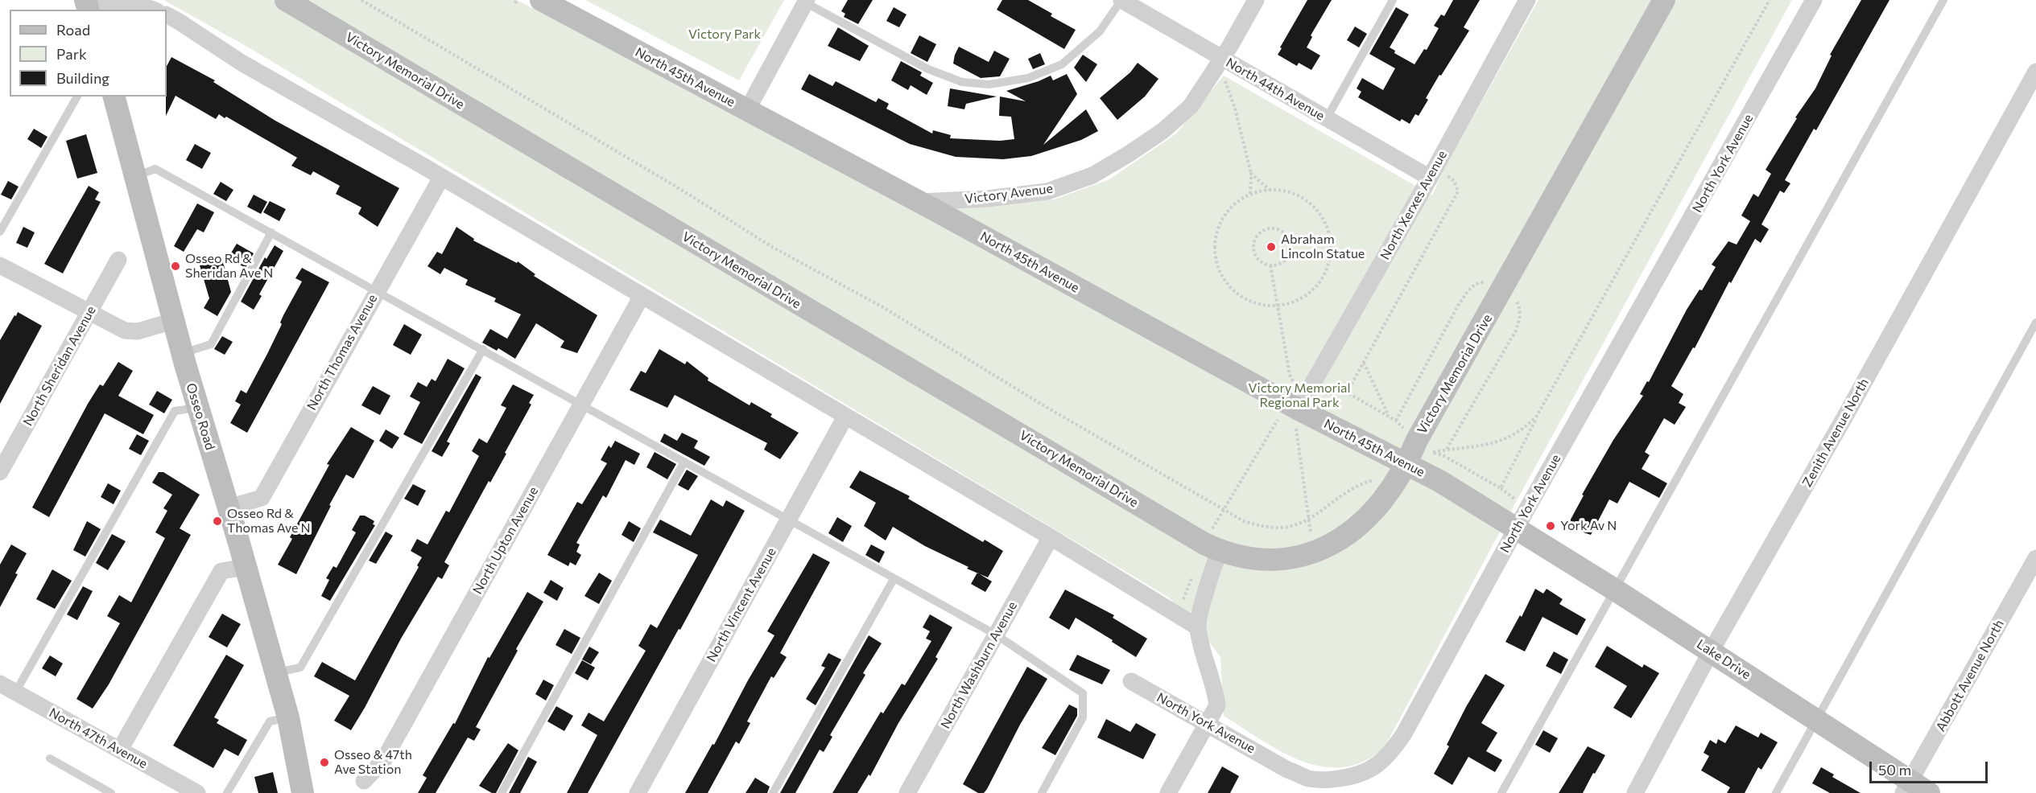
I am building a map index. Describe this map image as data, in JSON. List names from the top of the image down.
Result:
{
  "streets": {
    "street": [
      "Victory Memorial Drive",
      "North 45th Avenue",
      "North 44th Avenue",
      "North York Avenue",
      "Victory Avenue",
      "North Xerxes Avenue",
      "North Thomas Avenue",
      "North Sheridan Avenue",
      "Osseo Road",
      "Zenith Avenue North",
      "North Upton Avenue",
      "North Vincent Avenue",
      "Lake Drive",
      "North Washburn Avenue",
      "Abbott Avenue North",
      "North 47th Avenue"
    ]
  },
  "crossings": [
    ["Victory Memorial Drive", "North 45th Avenue"],
    ["North 45th Avenue", "North York Avenue"],
    ["North 45th Avenue", "Victory Avenue"],
    ["North 45th Avenue", "North Xerxes Avenue"],
    ["North 45th Avenue", "Lake Drive"],
    ["North 44th Avenue", "Victory Avenue"],
    ["North 44th Avenue", "North Xerxes Avenue"],
    ["North York Avenue", "Lake Drive"],
    ["North Thomas Avenue", "Osseo Road"],
    ["Zenith Avenue North", "Lake Drive"],
    ["Lake Drive", "Abbott Avenue North"]
  ],
  "parks": ["Victory Park", "Victory Memorial Regional Park"],
  "places": [
    "Abraham Lincoln Statue",
    "Osseo Rd & Sheridan Ave N",
    "Osseo Rd & Thomas Ave N",
    "York Av N",
    "Osseo & 47th Ave Station"
  ],
  "legend": ["Road", "Park", "Building"],
  "scale_bar": "50 m"
}
